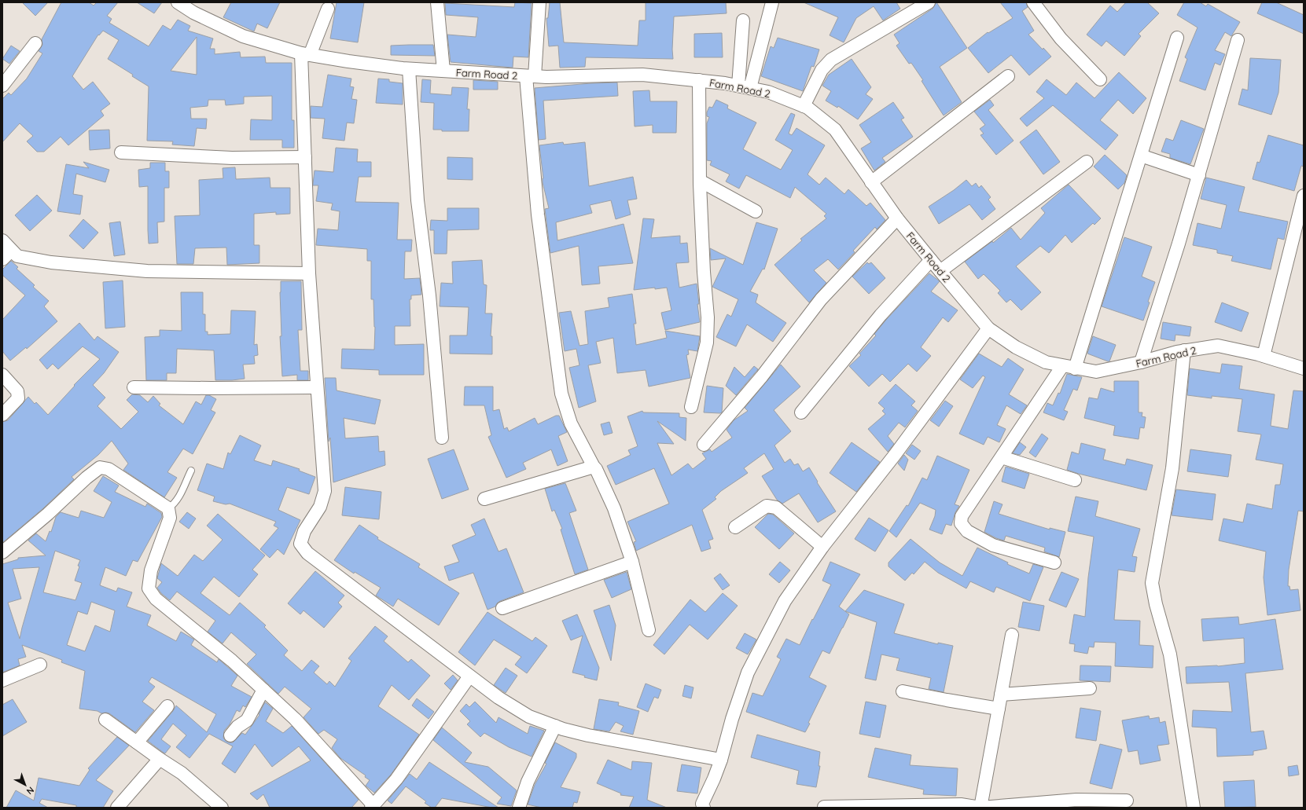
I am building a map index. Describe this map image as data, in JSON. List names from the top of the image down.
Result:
{
  "streets": {
    "street": ["Farm Road 2"]
  },
  "north": "bottom right"
}
